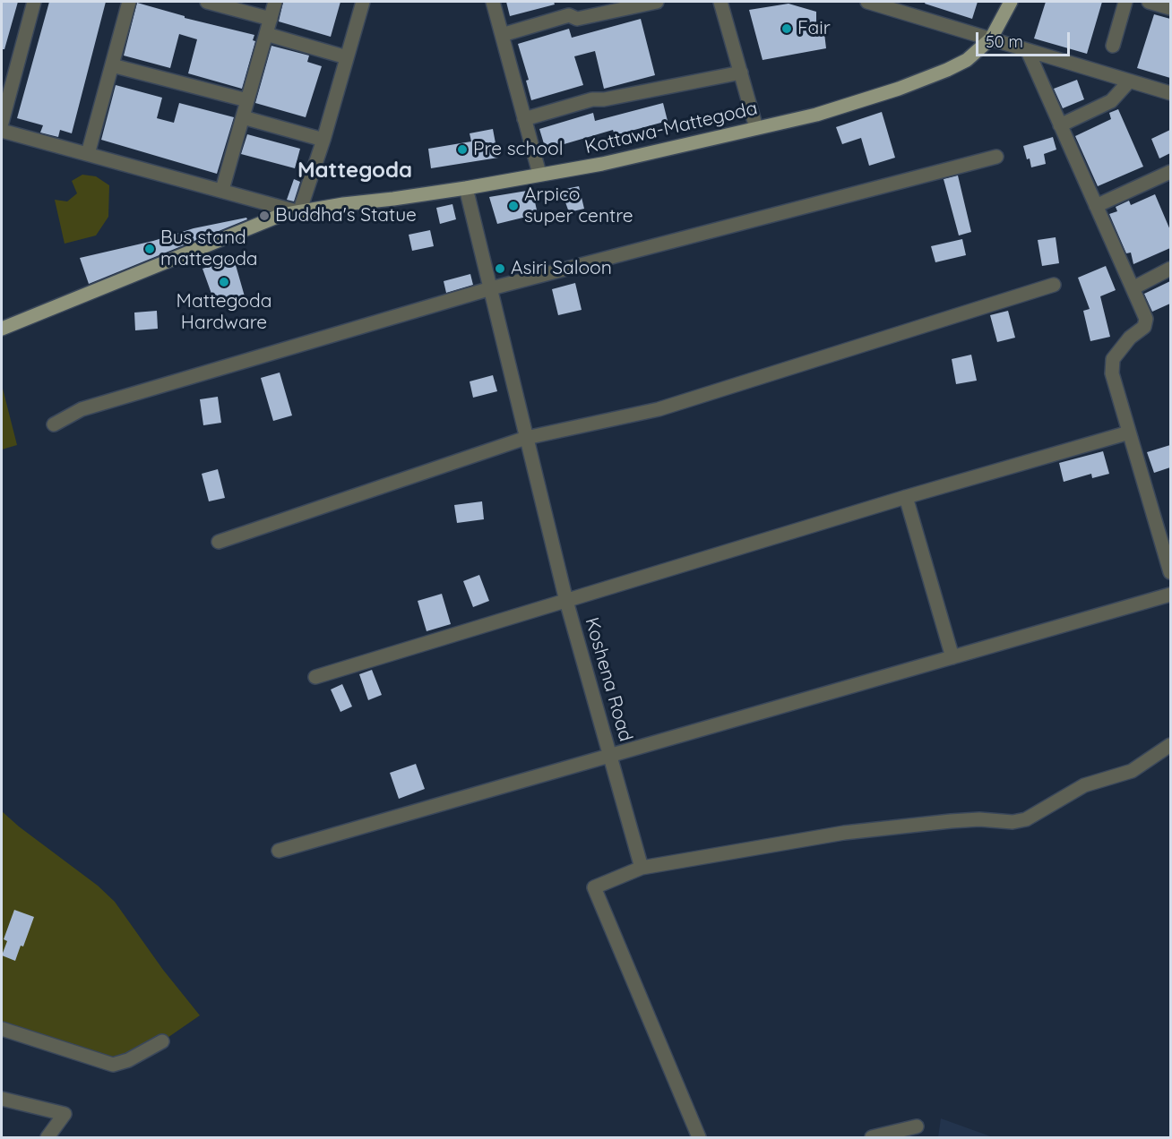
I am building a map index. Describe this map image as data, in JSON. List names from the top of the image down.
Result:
{
  "streets": {
    "main road": ["Kottawa-Mattegoda"],
    "street": ["Koshena Road"]
  },
  "crossings": [
    ["Kottawa-Mattegoda", "Koshena Road"]
  ],
  "districts": ["Mattegoda"],
  "places": [
    "Fair",
    "Pre school",
    "Arpico super centre",
    "Buddha's Statue",
    "Bus stand mattegoda",
    "Asiri Saloon",
    "Mattegoda Hardware"
  ],
  "scale_bar": "50 m"
}
